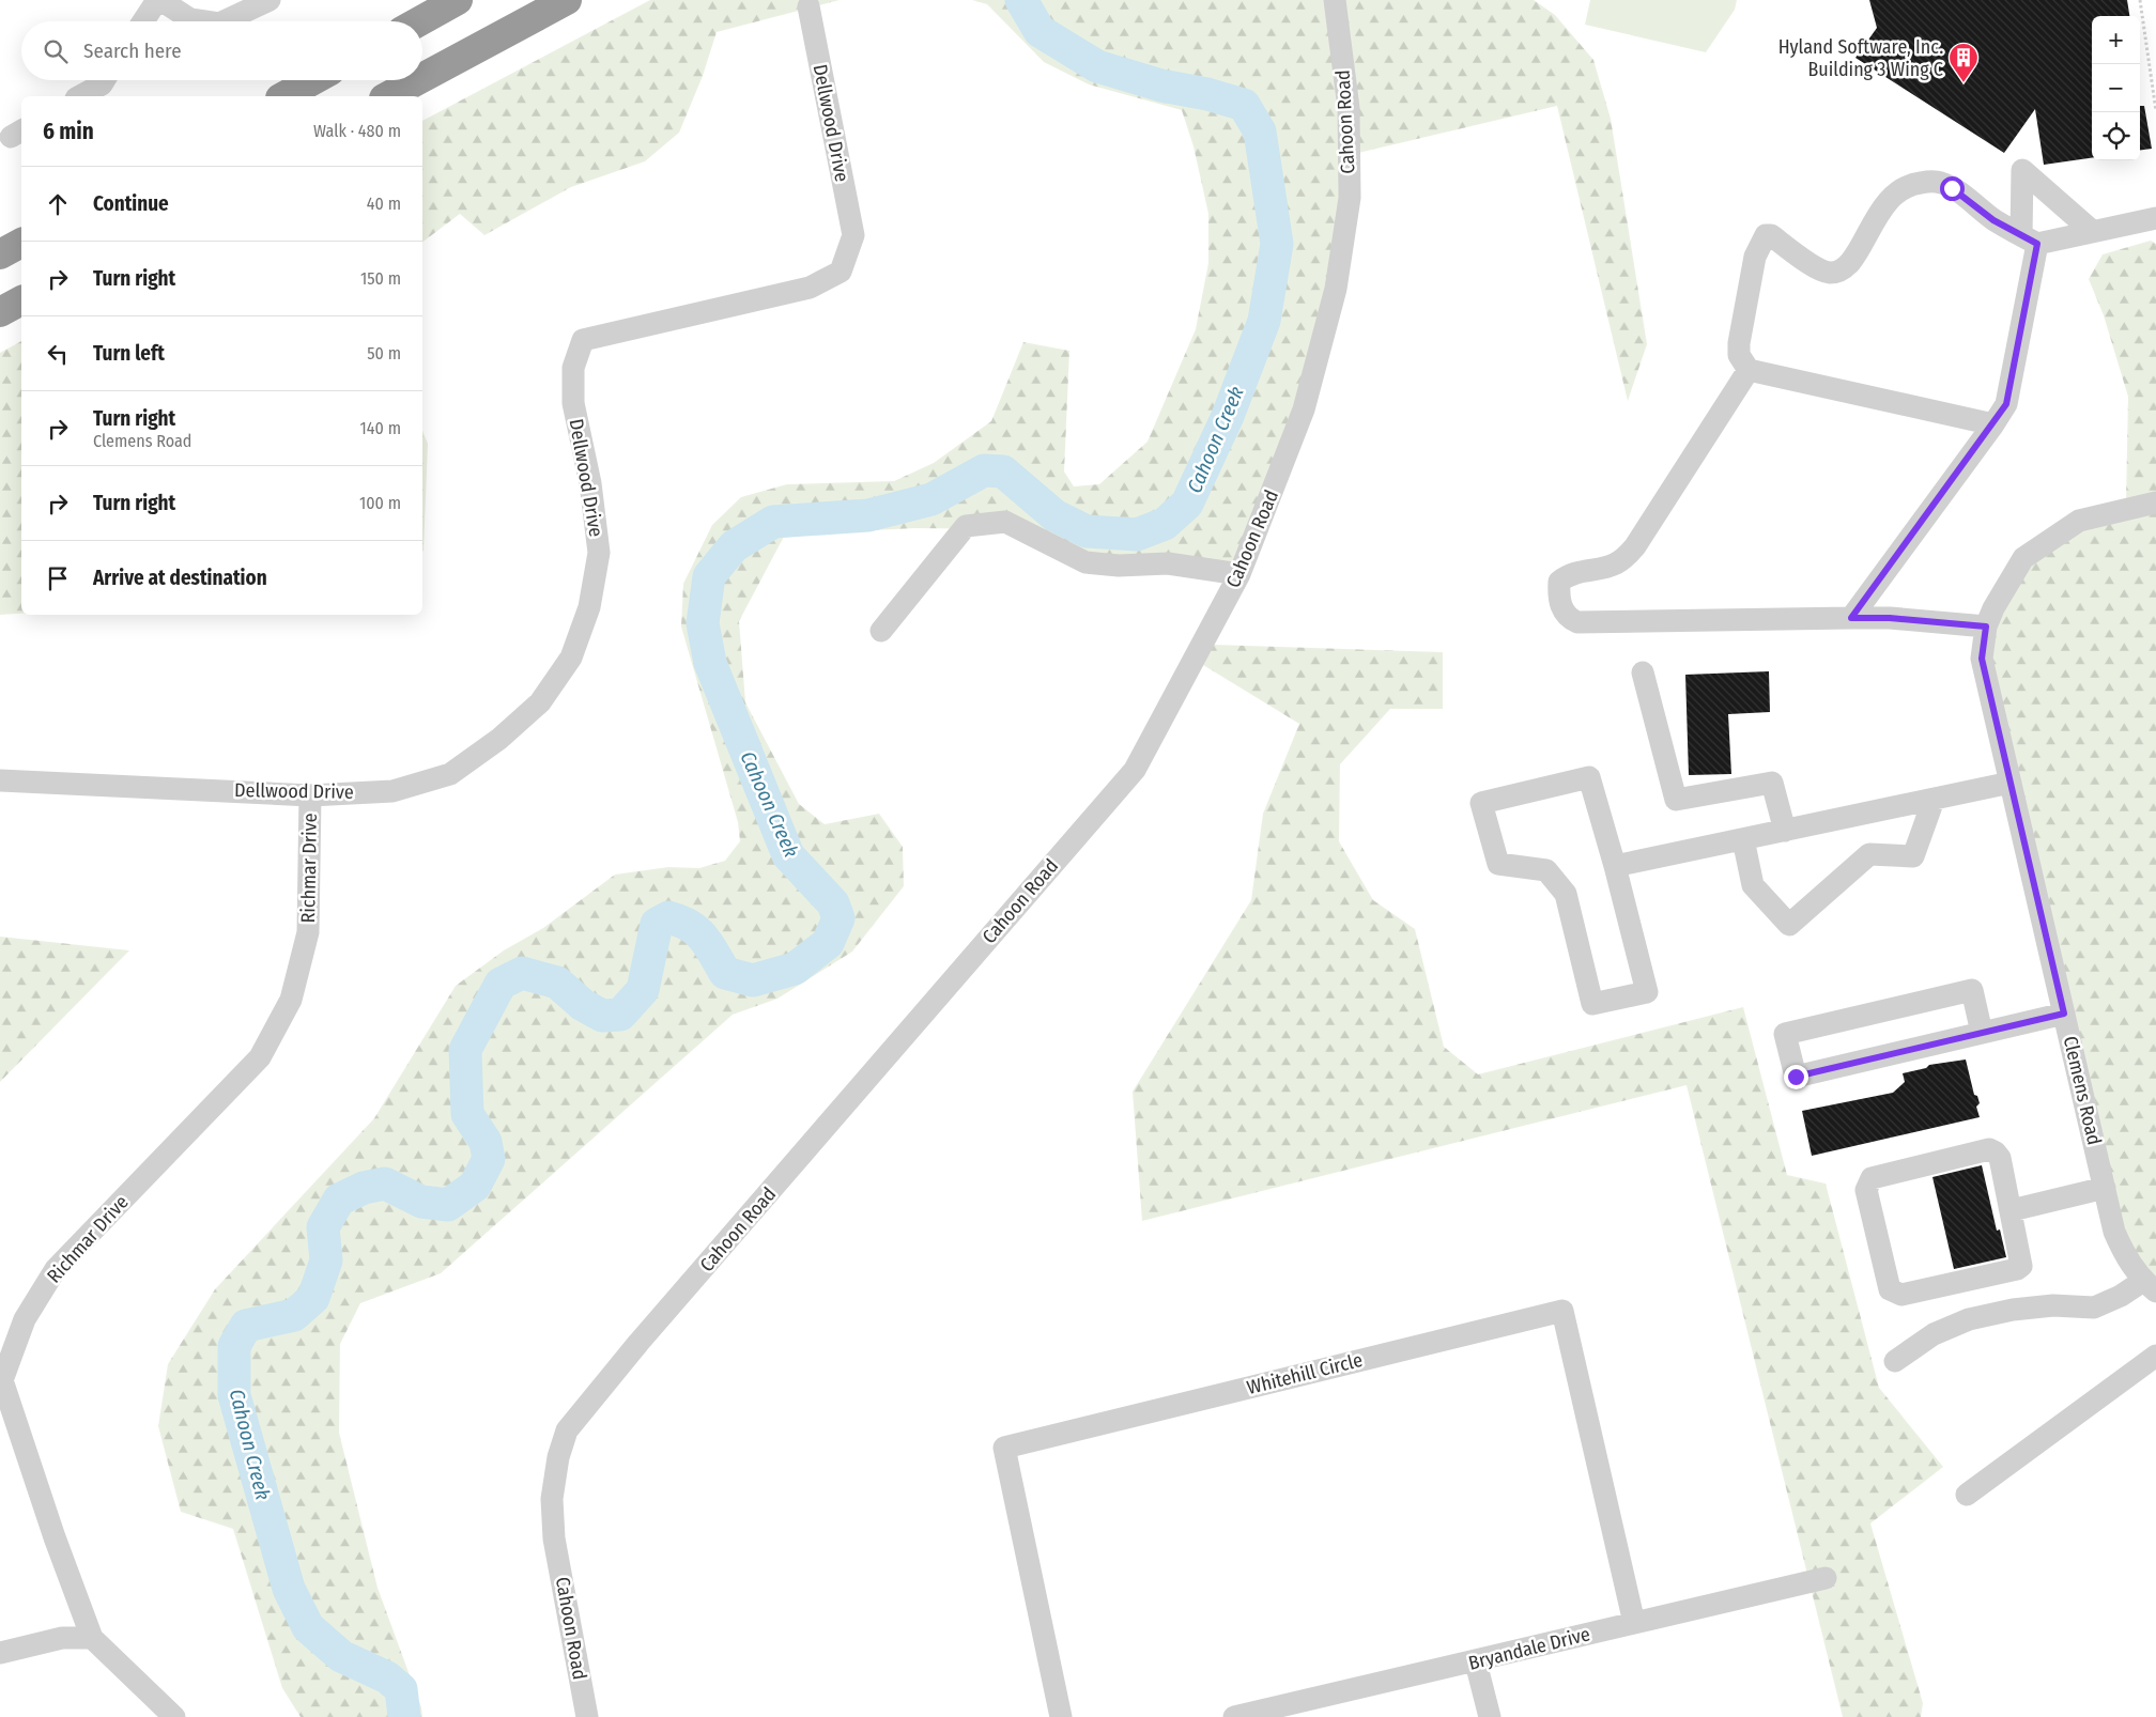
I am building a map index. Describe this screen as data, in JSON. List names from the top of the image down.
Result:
{
  "streets": {
    "street": [
      "Cahoon Road",
      "Dellwood Drive",
      "Richmar Drive",
      "Clemens Road",
      "Whitehill Circle",
      "Bryandale Drive"
    ]
  },
  "crossings": [
    ["Dellwood Drive", "Richmar Drive"],
    ["Whitehill Circle", "Bryandale Drive"]
  ],
  "water": ["Cahoon Creek"],
  "places": {
    "building": ["Hyland Software, Inc. Building 3 Wing C"]
  },
  "page": {
    "map_buttons": ["+", "−"],
    "search": "Search here",
    "heading": ["6 min", "Walk · 480 m"],
    "list": [
      ["Continue", "40 m"],
      ["Turn right", "150 m"],
      ["Turn left", "50 m"],
      ["Turn right", "Clemens Road", "140 m"],
      ["Turn right", "100 m"],
      "Arrive at destination"
    ]
  }
}
